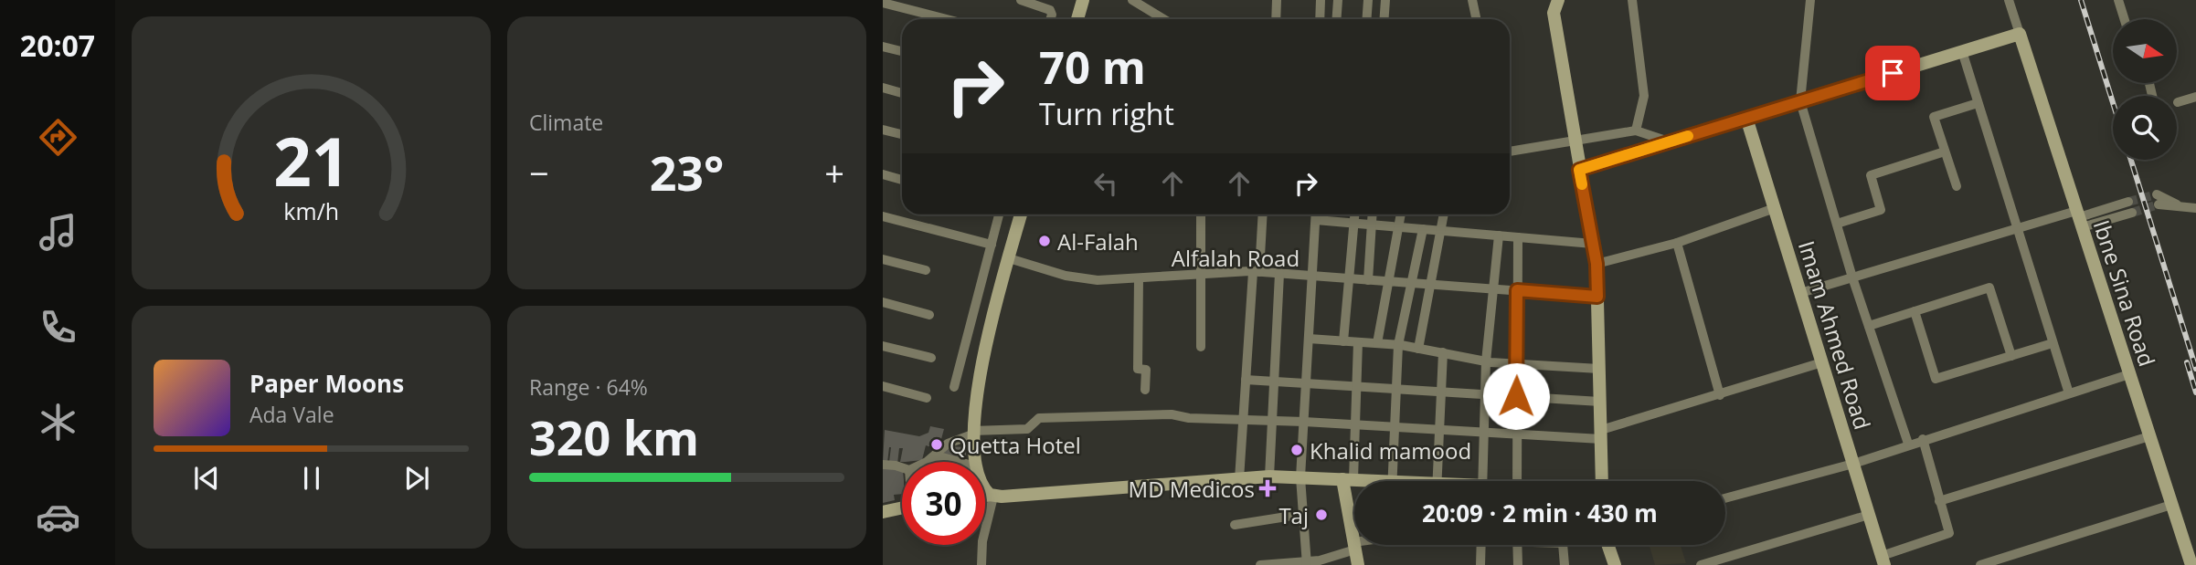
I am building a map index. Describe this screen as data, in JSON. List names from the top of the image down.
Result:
{
  "streets": {
    "street": ["Alfalah Road", "Ibne Sina Road", "Imam Ahmed Road"]
  },
  "places": {
    "other": [
      "Al-Falah",
      "Quetta Hotel",
      "Khalid mamood",
      "Taj"
    ],
    "health": ["MD Medicos"]
  },
  "north": "right",
  "page": {
    "tabs": "20:07",
    "tile": [
      "Climate",
      ["Range · 64%", "320 km"]
    ],
    "turn": ["70 m", "Turn right"],
    "heat": ["−", "23°", "+"],
    "song": ["Paper Moons", "Ada Vale"],
    "limit": "30",
    "trip": "20:09 · 2 min · 430 m",
    "gauge": ["21", "km/h"]
  }
}
